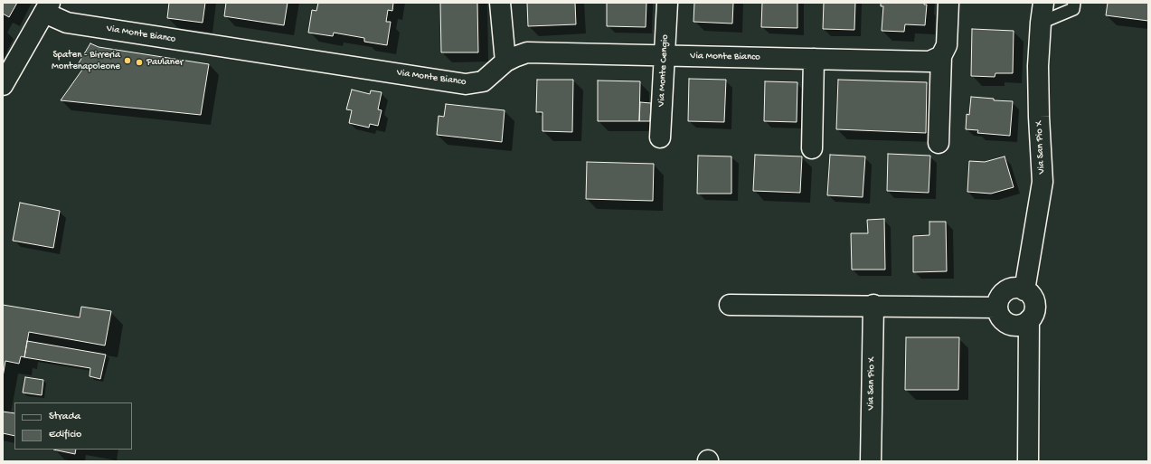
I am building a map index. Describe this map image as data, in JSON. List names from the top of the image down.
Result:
{
  "streets": {
    "street": ["Via Monte Bianco", "Via Monte Cengio", "Via San Pio X"]
  },
  "crossings": [
    ["Via Monte Bianco", "Via Monte Cengio"]
  ],
  "places": ["Spaten - Birreria Montenapoleone", "Paulaner"],
  "legend": ["Strada", "Edificio"]
}
